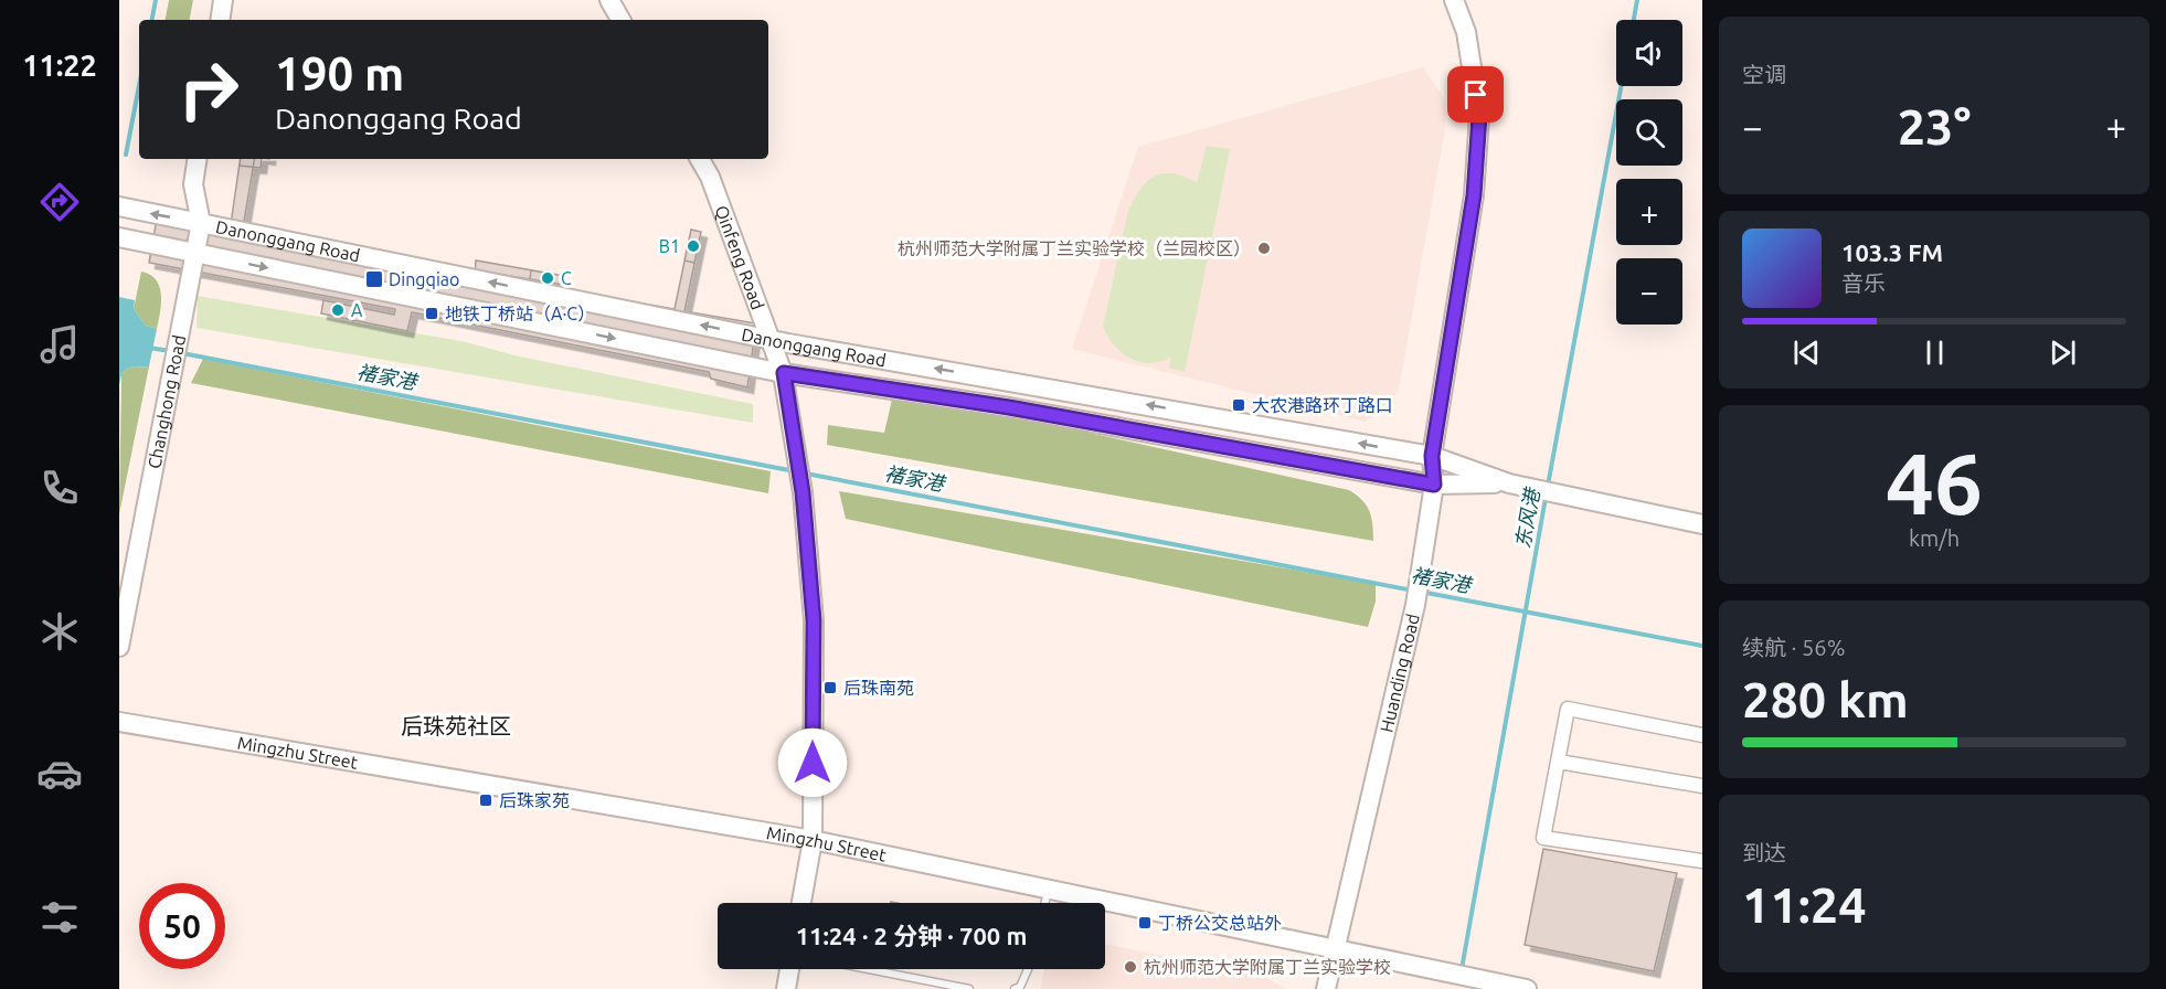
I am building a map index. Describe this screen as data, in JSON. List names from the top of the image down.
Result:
{
  "streets": {
    "main road": [
      "Danonggang Road",
      "Qinfeng Road",
      "Changhong Road",
      "Huanding Road",
      "Mingzhu Street"
    ]
  },
  "crossings": [
    ["Danonggang Road", "Qinfeng Road"],
    ["Danonggang Road", "Changhong Road"],
    ["Danonggang Road", "Huanding Road"],
    ["Qinfeng Road", "Mingzhu Street"],
    ["Huanding Road", "Mingzhu Street"]
  ],
  "districts": ["后珠苑社区"],
  "water": ["褚家港", "东风港"],
  "places": {
    "other": [
      "B1",
      "杭州师范大学附属丁兰实验学校（兰园校区）",
      "C",
      "A",
      "杭州师范大学附属丁兰实验学校"
    ],
    "transit": [
      "Dingqiao",
      "地铁丁桥站（A·C）",
      "大农港路环丁路口",
      "后珠南苑",
      "后珠家苑",
      "丁桥公交总站外"
    ]
  },
  "page": {
    "tabs": "11:22",
    "tile": [
      "空调",
      ["46", "km/h"],
      ["续航 · 56%", "280 km"],
      ["到达", "11:24"]
    ],
    "map_buttons": ["+", "−"],
    "turn": ["190 m", "Danonggang Road"],
    "heat": ["−", "23°", "+"],
    "song": ["103.3 FM", "音乐"],
    "limit": "50",
    "trip": "11:24 · 2 分钟 · 700 m"
  }
}
